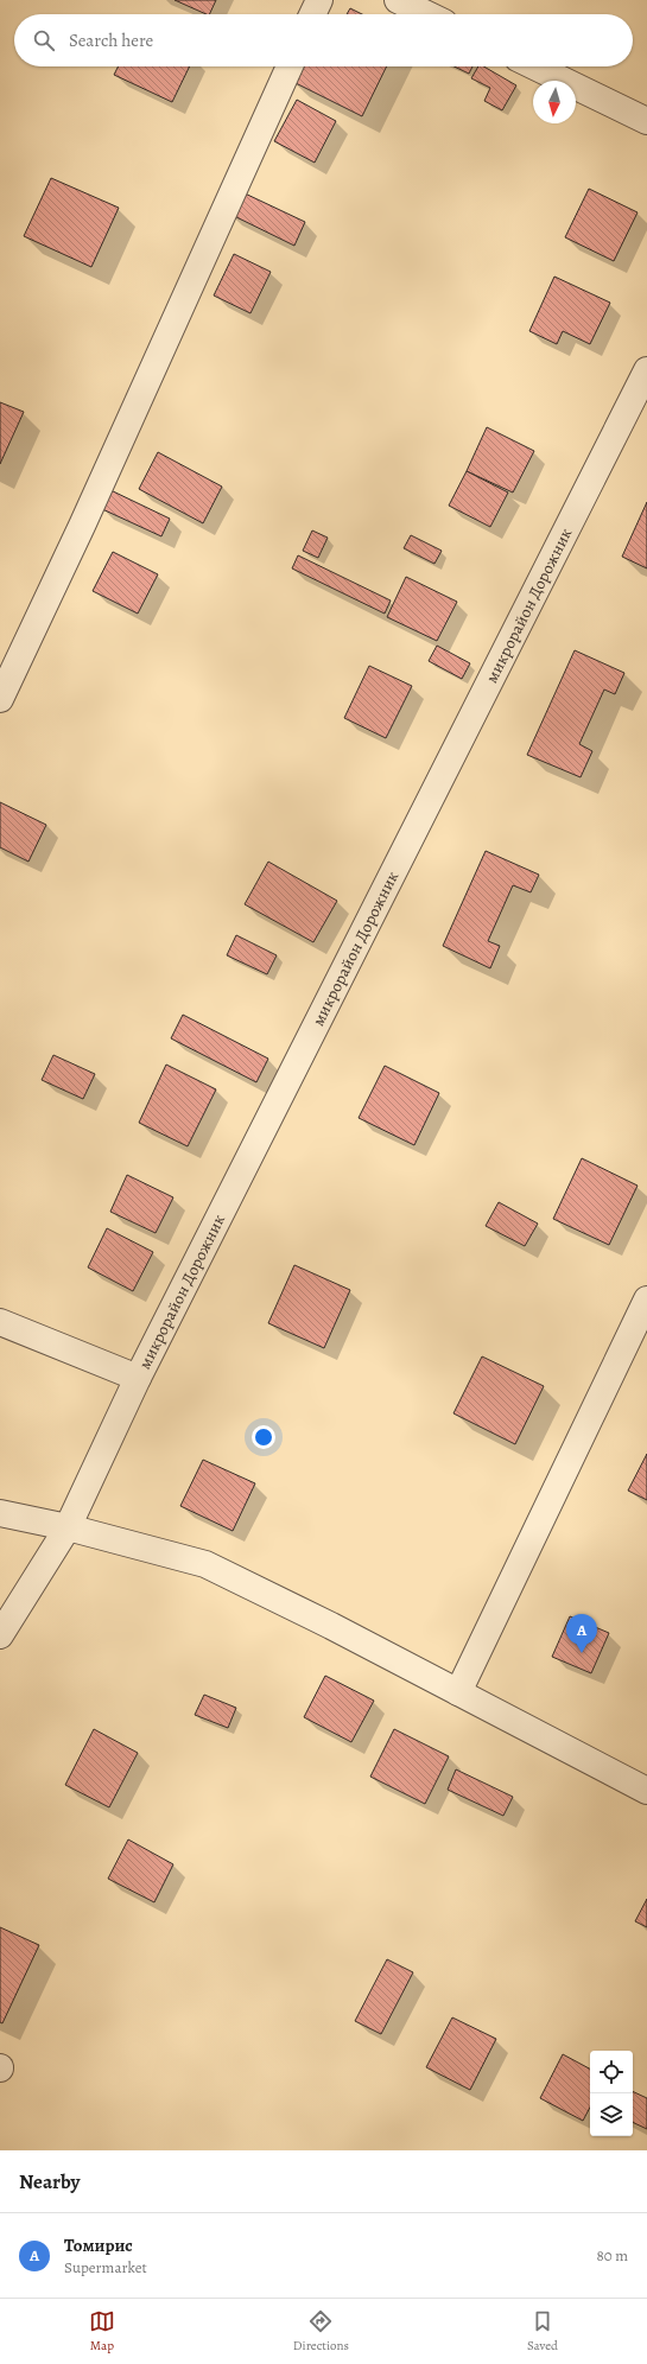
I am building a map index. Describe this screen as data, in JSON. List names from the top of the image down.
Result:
{
  "streets": {
    "street": ["микрорайон Дорожник"]
  },
  "north": "bottom",
  "page": {
    "search": "Search here",
    "pins": "A",
    "heading": "Nearby",
    "list": [
      {
        "mark": "A",
        "name": "Томирис",
        "note": "Supermarket",
        "value": "80 m"
      }
    ],
    "nav": ["Map", "Directions", "Saved"]
  }
}
